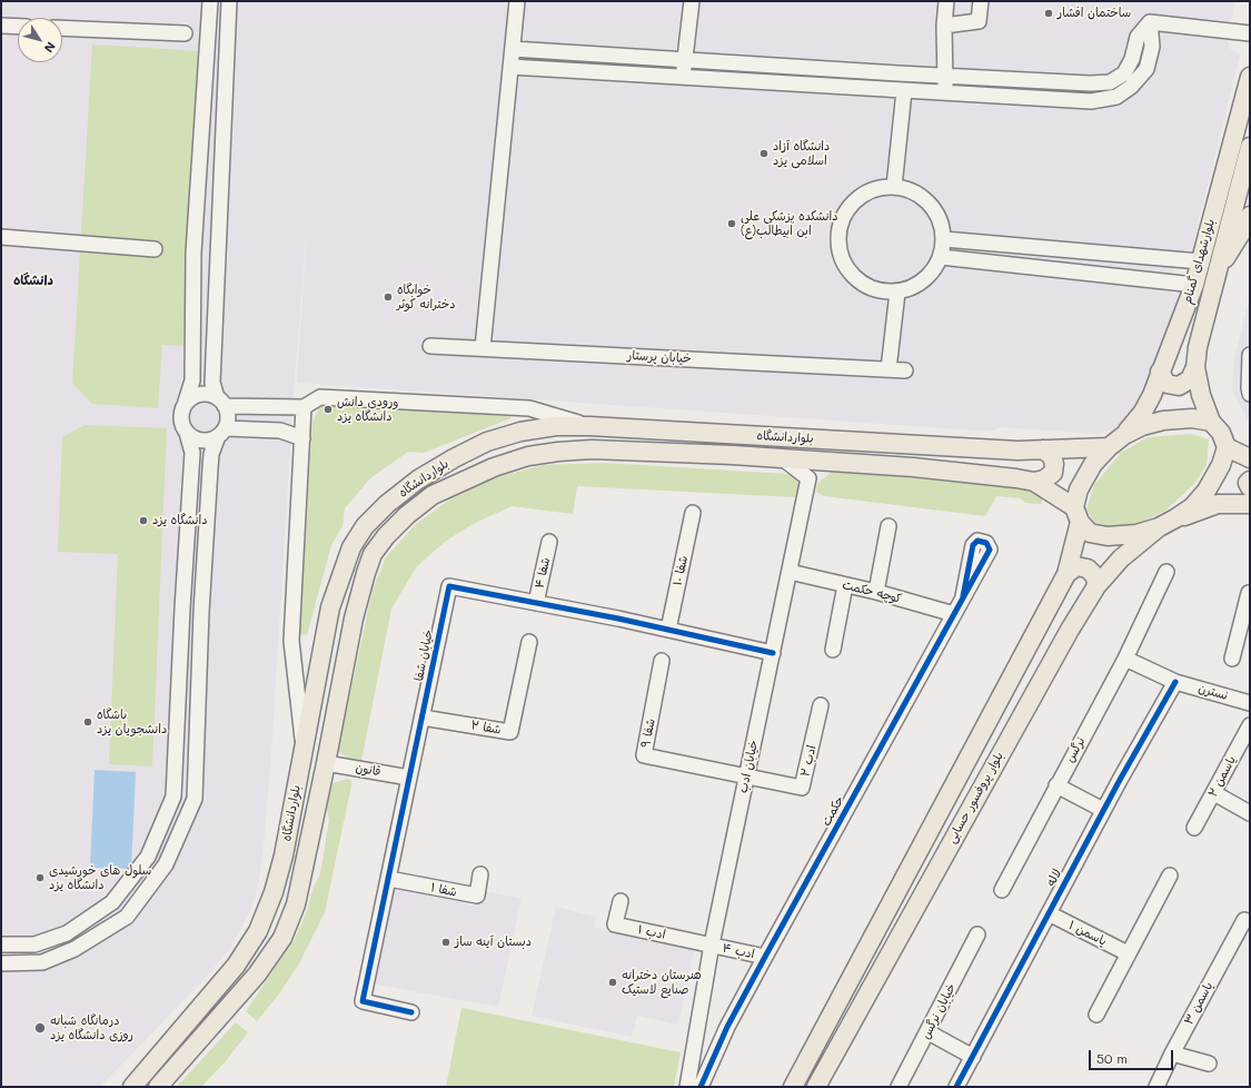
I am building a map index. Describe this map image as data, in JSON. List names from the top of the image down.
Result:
{
  "streets": {
    "main road": ["بلوارشهدای گمنام", "بلواردانشگاه", "بلوار پروفسور حسابی"],
    "street": [
      "خیابان پرستار",
      "شفا ۱۰",
      "شفا ۴",
      "کوچه حکمت",
      "خیابان شفا",
      "نسترن",
      "شفا ۲",
      "شفا ۹",
      "نرگس",
      "ادب ۲",
      "خیابان ادب",
      "قانون",
      "یاسمن ۲",
      "حکمت",
      "لاله",
      "شفا ۱",
      "ادب ۱",
      "یاسمن ۱",
      "ادب ۴",
      "یاسمن ۳",
      "خیابان نرگس"
    ]
  },
  "crossings": [
    ["بلوارشهدای گمنام", "بلواردانشگاه"],
    ["بلوارشهدای گمنام", "بلوار پروفسور حسابی"],
    ["بلواردانشگاه", "قانون"],
    ["بلواردانشگاه", "بلوار پروفسور حسابی"],
    ["شفا ۱۰", "خیابان شفا"],
    ["شفا ۴", "خیابان شفا"],
    ["کوچه حکمت", "خیابان ادب"],
    ["کوچه حکمت", "حکمت"],
    ["خیابان شفا", "شفا ۲"],
    ["خیابان شفا", "خیابان ادب"],
    ["خیابان شفا", "قانون"],
    ["خیابان شفا", "شفا ۱"],
    ["نسترن", "لاله"],
    ["شفا ۹", "ادب ۲"],
    ["شفا ۹", "خیابان ادب"],
    ["ادب ۲", "خیابان ادب"],
    ["خیابان ادب", "ادب ۱"],
    ["خیابان ادب", "ادب ۴"],
    ["حکمت", "ادب ۴"],
    ["لاله", "یاسمن ۱"],
    ["ادب ۱", "ادب ۴"]
  ],
  "districts": ["دانشگاه"],
  "places": [
    "ساختمان افشار",
    "دانشگاه آزاد اسلامی یزد",
    "دانشکده پزشکی علی ابن ابیطالب(ع)",
    "خوابگاه دخترانه کوثر",
    "ورودی دانش دانشگاه یزد",
    "دانشگاه یزد",
    "باشگاه دانشجویان یزد",
    "سلول های خورشیدی دانشگاه یزد",
    "دبستان آینه ساز",
    "هنرستان دخترانه صنایع لاستیک",
    "درمانگاه شبانه روزی دانشگاه یزد"
  ],
  "scale_bar": "50 m",
  "north": "bottom right"
}
